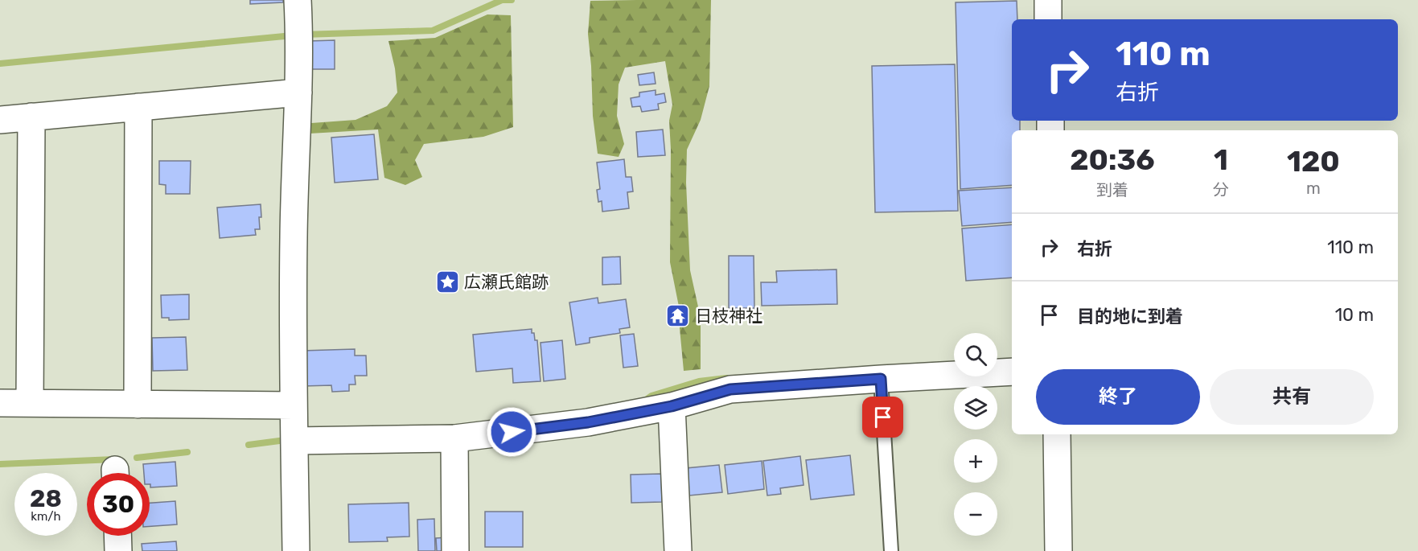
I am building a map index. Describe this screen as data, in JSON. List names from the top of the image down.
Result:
{
  "places": {
    "place": ["広瀬氏館跡"],
    "temple": ["日枝神社"]
  },
  "page": {
    "turn": ["110 m", "右折"],
    "eta": [
      "20:36",
      "到着",
      "1",
      "分",
      "120",
      "m"
    ],
    "list": [
      {
        "name": "右折",
        "value": "110 m"
      },
      {
        "name": "目的地に到着",
        "value": "10 m"
      }
    ],
    "map_buttons": ["+", "−"],
    "buttons": ["終了", "共有"],
    "speed": "28 km/h",
    "limit": "30"
  }
}
